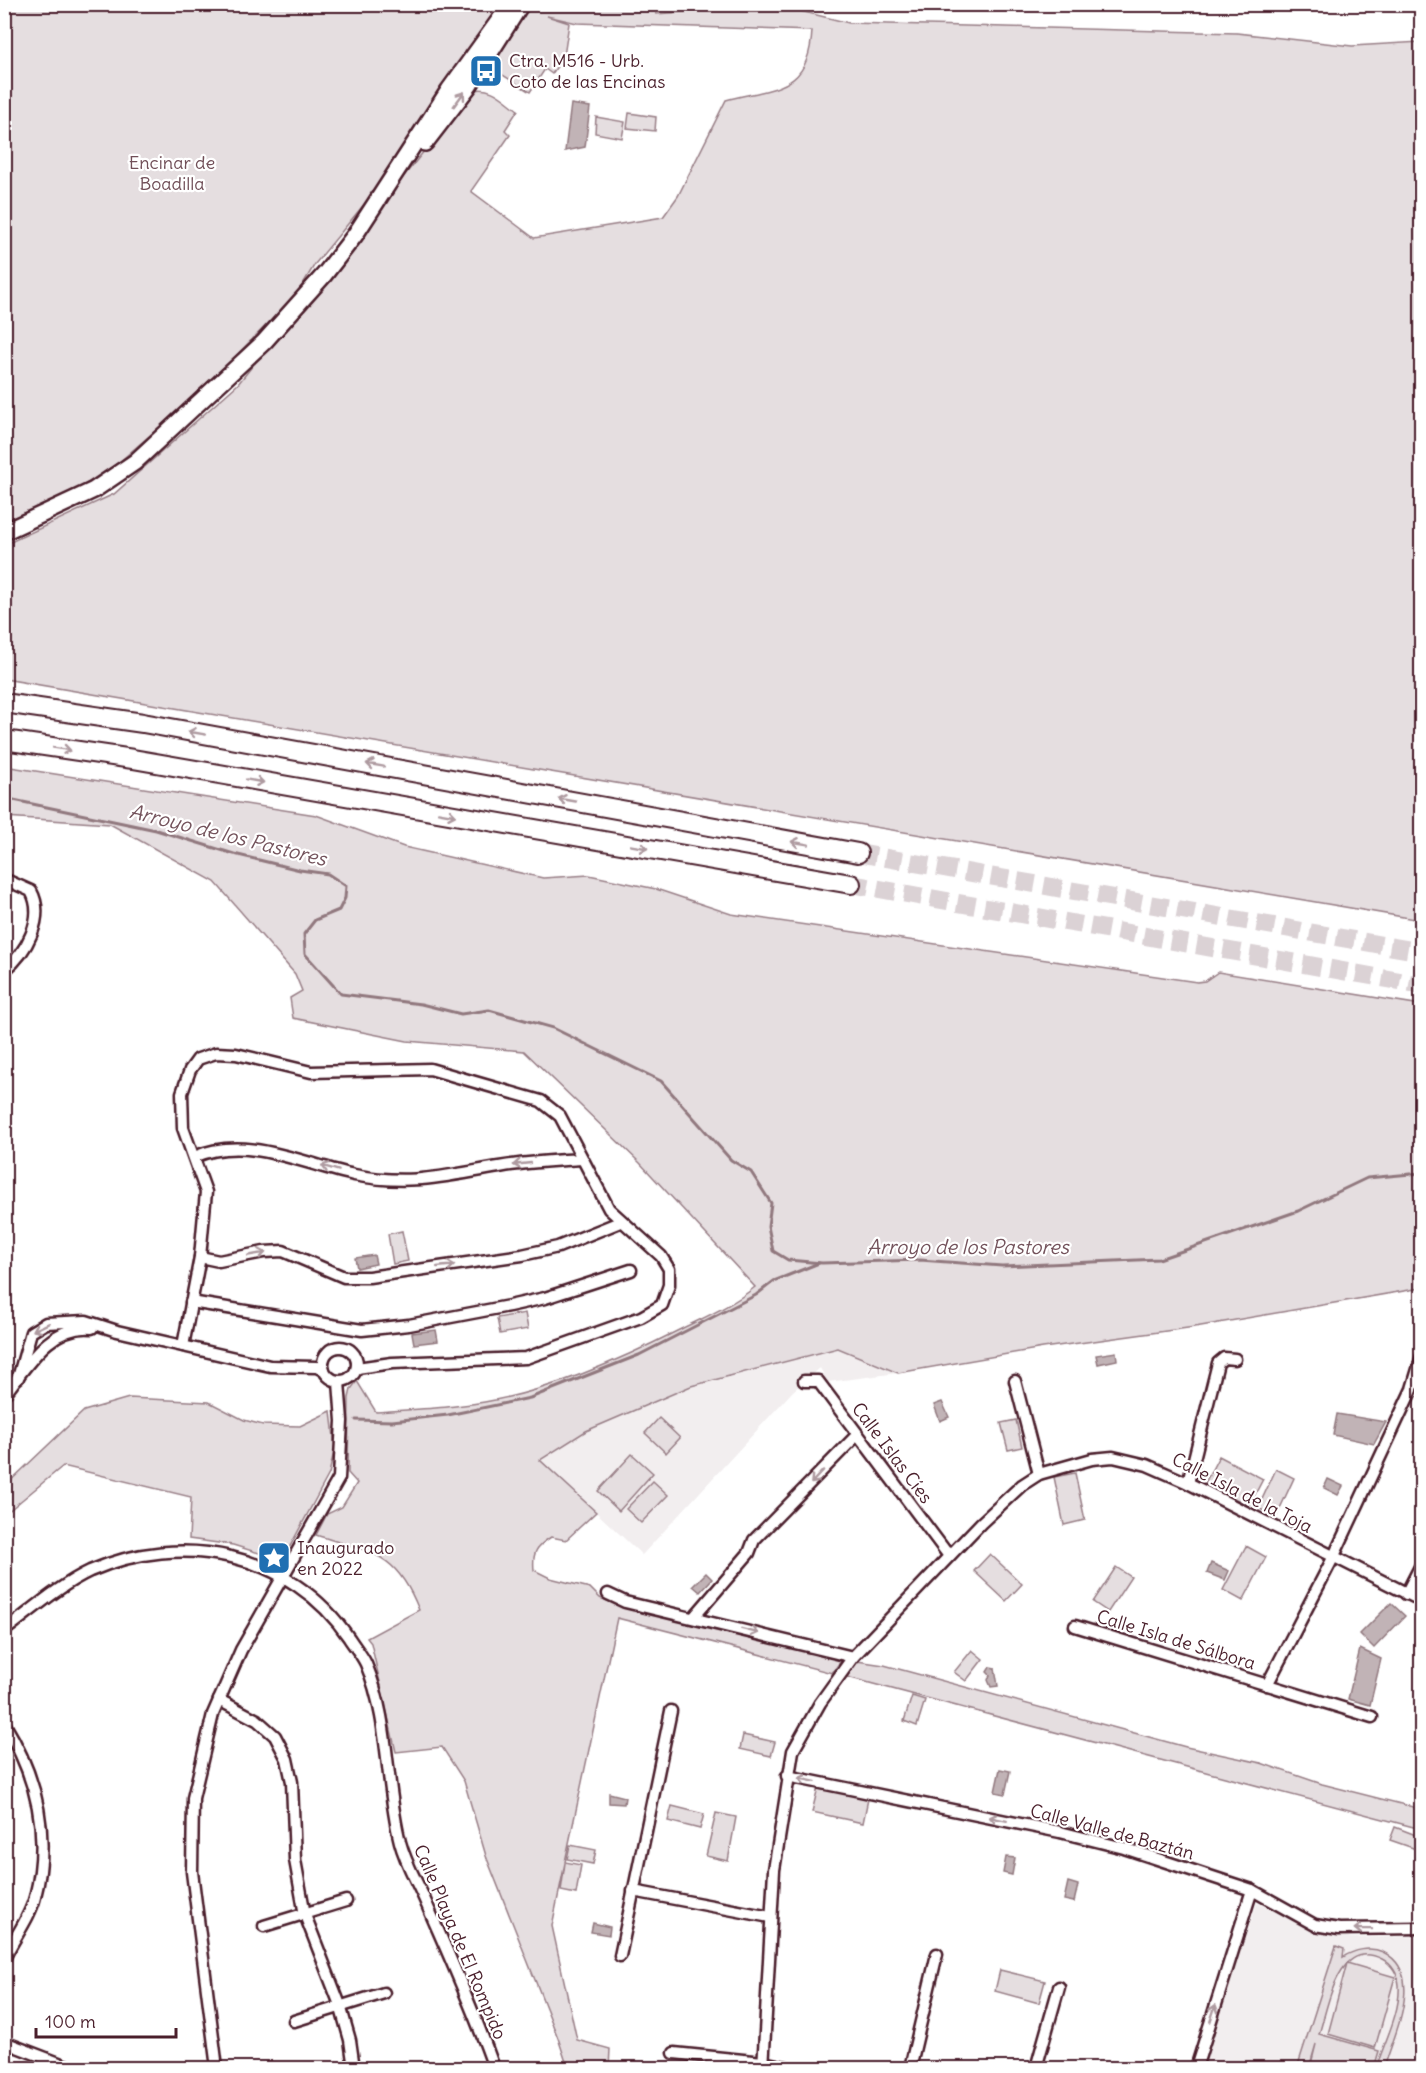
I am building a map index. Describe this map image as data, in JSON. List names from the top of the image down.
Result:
{
  "streets": {
    "street": [
      "Calle Islas Cíes",
      "Calle Isla de la Toja",
      "Calle Isla de Sálbora",
      "Calle Valle de Baztán",
      "Calle Playa de El Rompido"
    ]
  },
  "crossings": [
    ["Calle Islas Cíes", "Calle Isla de la Toja"],
    ["Calle Isla de la Toja", "Calle Isla de Sálbora"],
    ["Calle Isla de la Toja", "Calle Valle de Baztán"]
  ],
  "one_way": ["Calle Valle de Baztán"],
  "water": ["Arroyo de los Pastores"],
  "parks": ["Encinar de Boadilla"],
  "places": {
    "bus stop": ["Ctra. M516 - Urb. Coto de las Encinas"],
    "place": ["Inaugurado en 2022"]
  },
  "scale_bar": "100 m"
}
